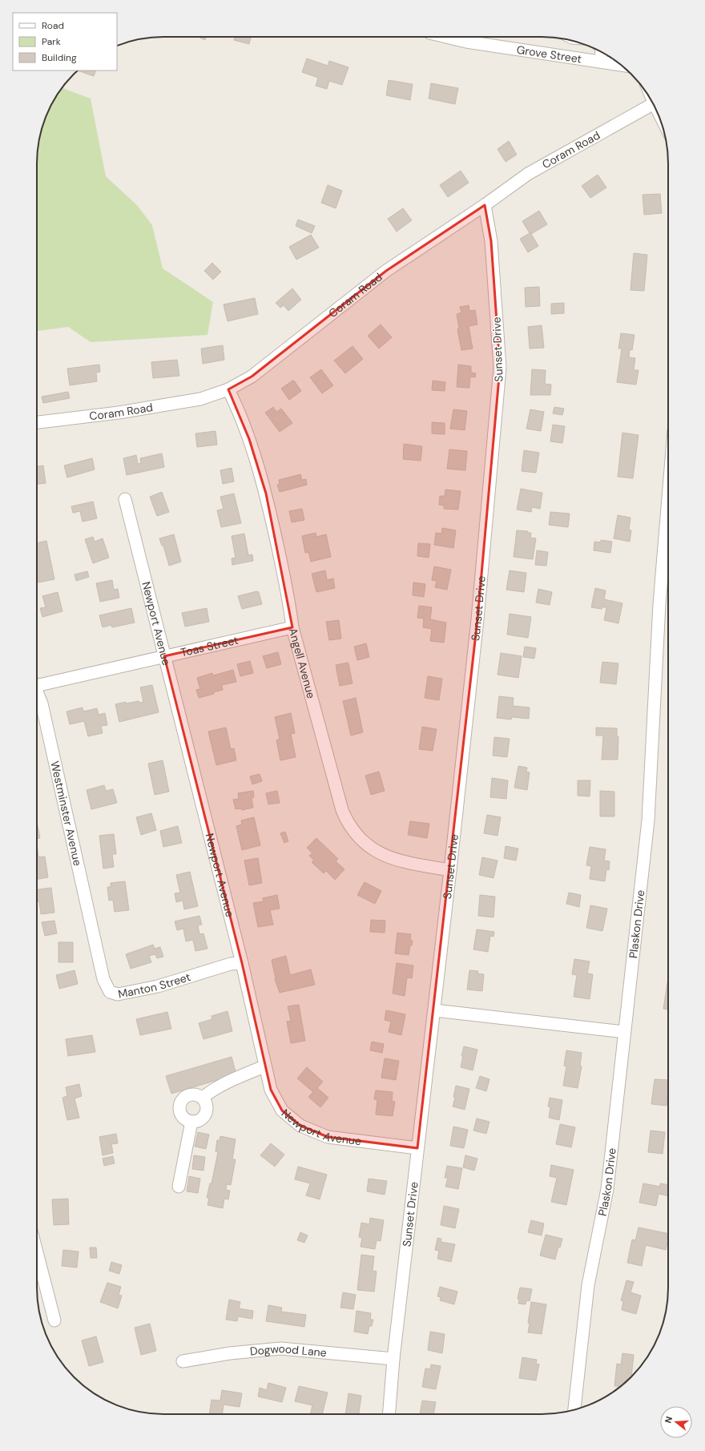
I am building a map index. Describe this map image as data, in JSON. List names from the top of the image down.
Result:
{
  "streets": {
    "street": [
      "Grove Street",
      "Coram Road",
      "Sunset Drive",
      "Newport Avenue",
      "Toas Street",
      "Angell Avenue",
      "Westminster Avenue",
      "Plaskon Drive",
      "Manton Street",
      "Dogwood Lane"
    ]
  },
  "crossings": [
    ["Coram Road", "Sunset Drive"],
    ["Coram Road", "Angell Avenue"],
    ["Sunset Drive", "Newport Avenue"],
    ["Sunset Drive", "Angell Avenue"],
    ["Sunset Drive", "Dogwood Lane"],
    ["Newport Avenue", "Toas Street"],
    ["Newport Avenue", "Manton Street"],
    ["Toas Street", "Angell Avenue"],
    ["Westminster Avenue", "Manton Street"]
  ],
  "legend": ["Road", "Park", "Building"],
  "north": "left"
}
